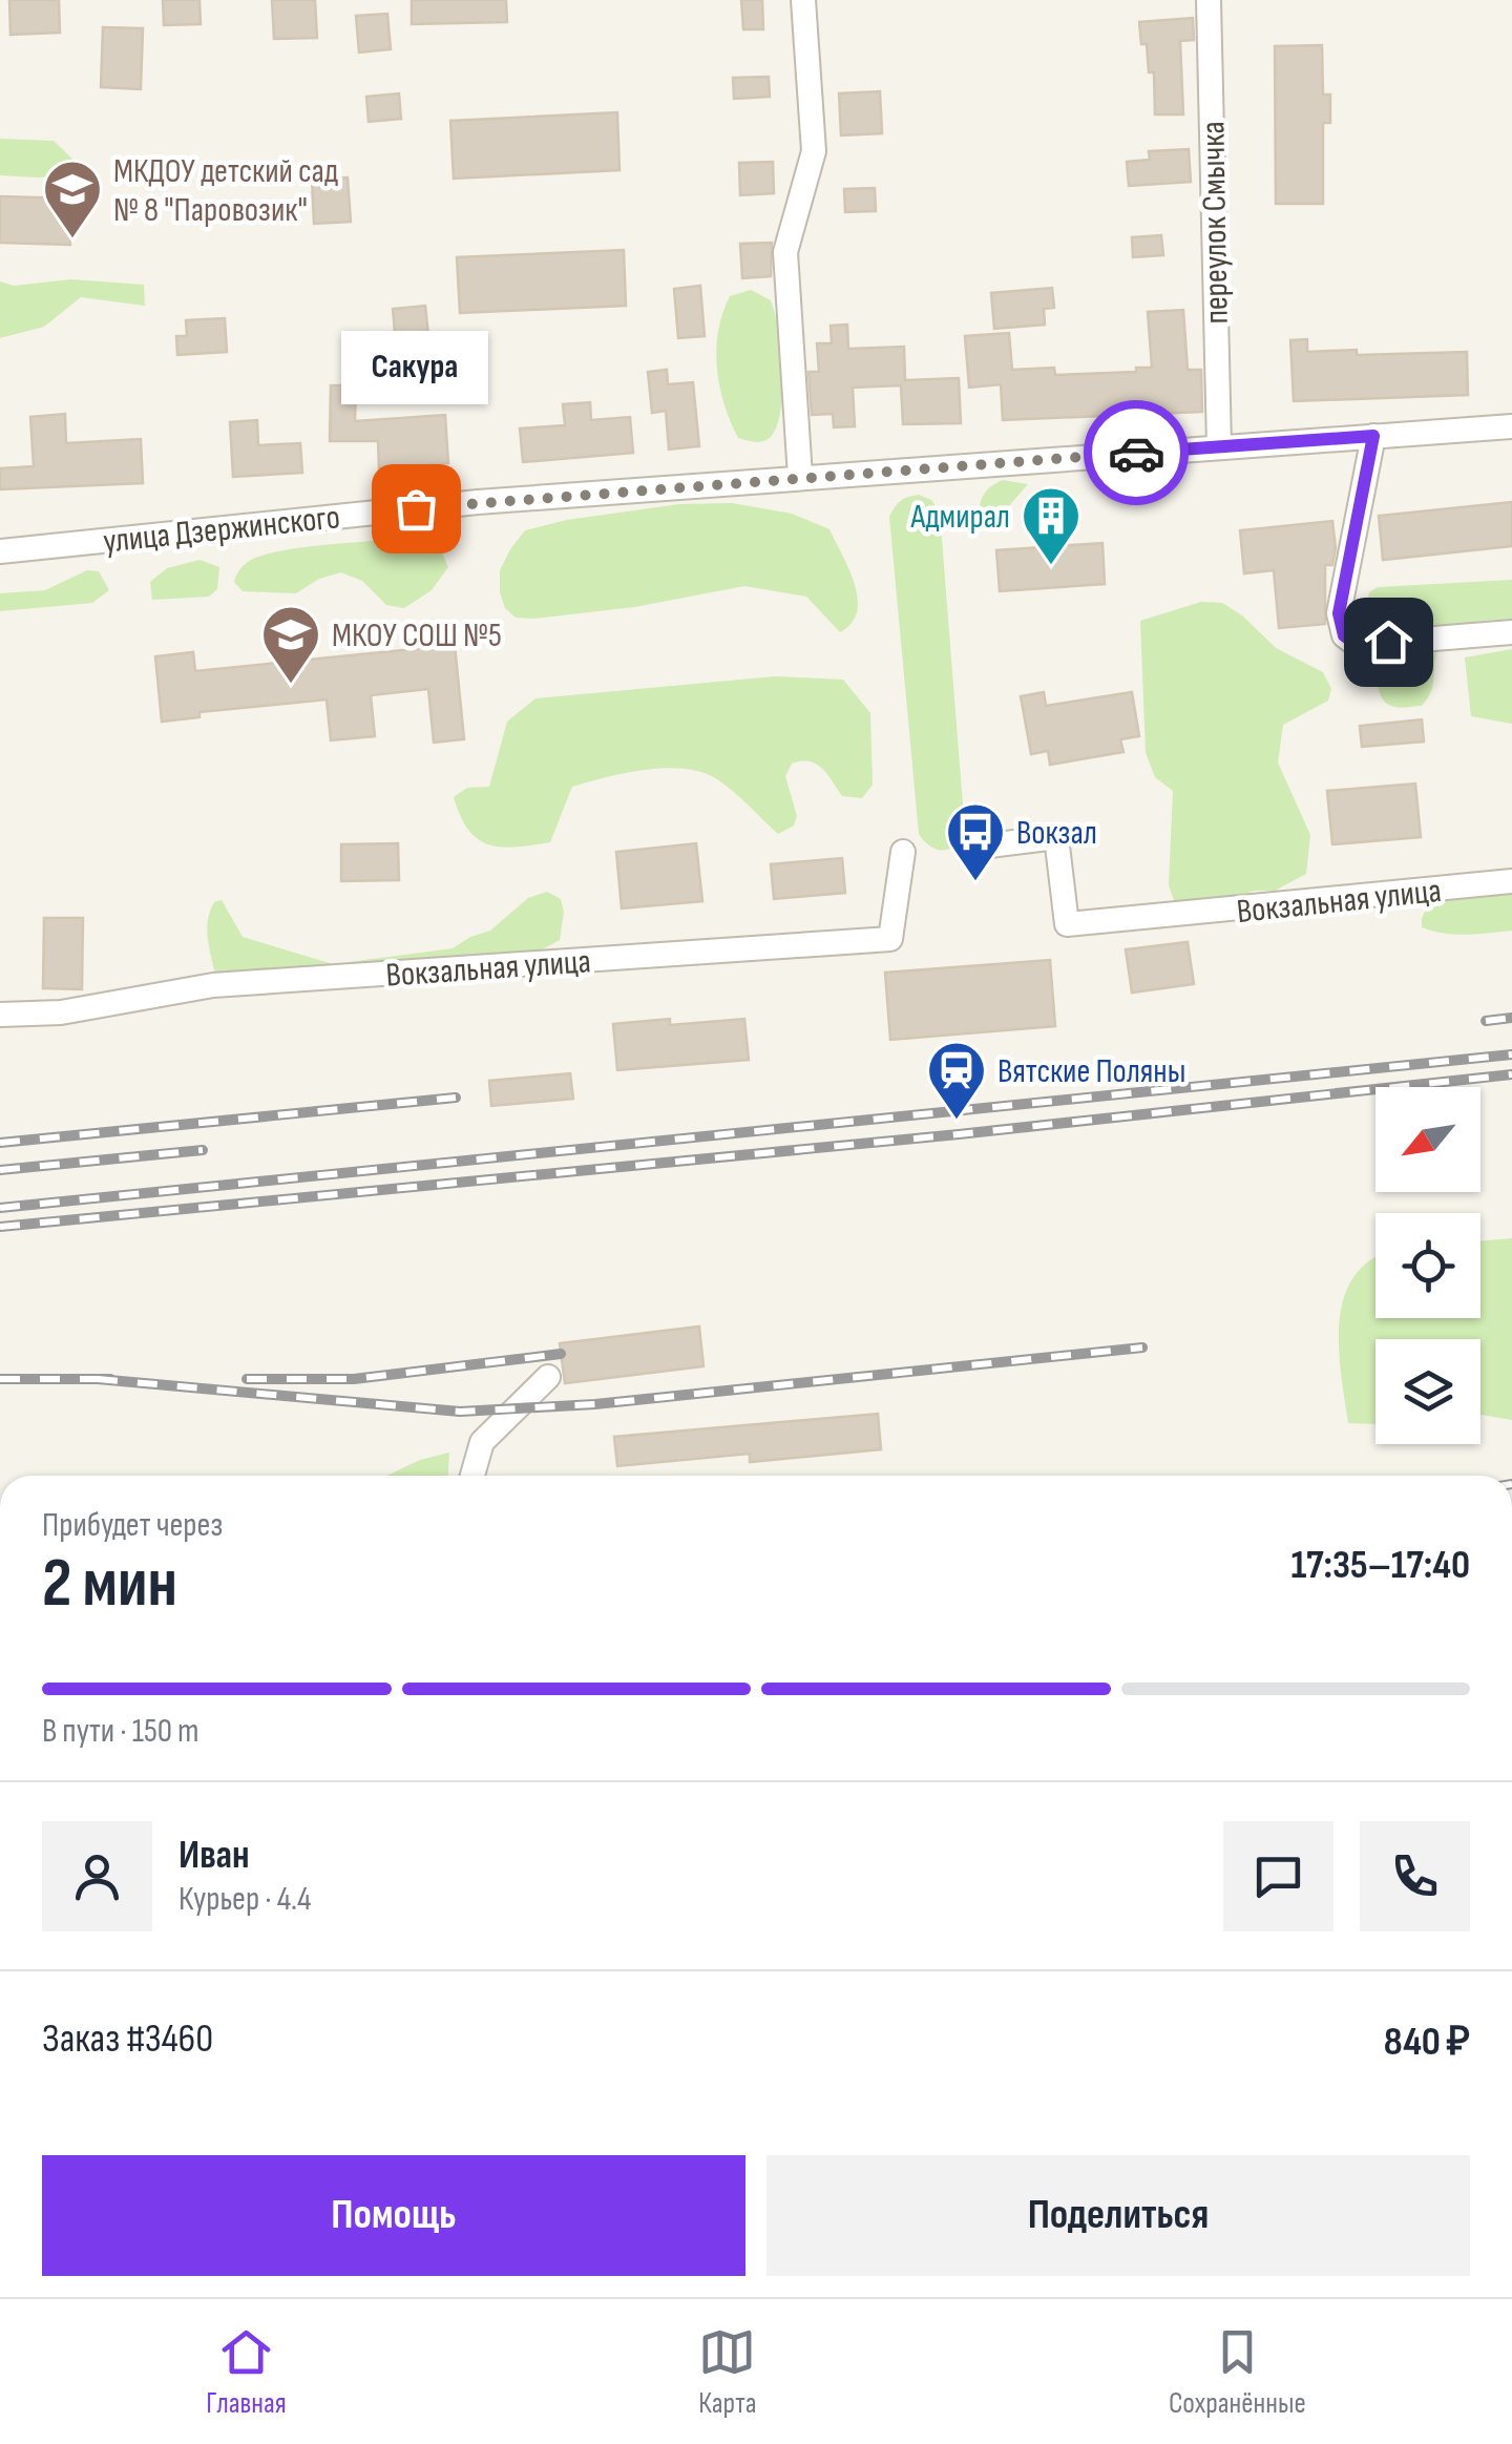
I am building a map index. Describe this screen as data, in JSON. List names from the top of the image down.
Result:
{
  "streets": {
    "street": ["переулок Смычка", "улица Дзержинского", "Вокзальная улица"]
  },
  "crossings": [
    ["переулок Смычка", "улица Дзержинского"]
  ],
  "places": {
    "school or university": ["МКДОУ детский сад № 8 \"Паровозик\"", "МКОУ СОШ №5"],
    "other": ["Сакура"],
    "building": ["Адмирал"],
    "bus stop": ["Вокзал"],
    "station": ["Вятские Поляны"]
  },
  "north": "bottom left",
  "page": {
    "bubble": "Сакура",
    "heading": ["2 мин", "Прибудет через", "17:35–17:40"],
    "panel": [
      "Иван",
      "Курьер · 4.4",
      "Заказ #3460",
      "840 ₽"
    ],
    "bar": "В пути · 150 m",
    "buttons": ["Помощь", "Поделиться"],
    "tabs": ["Главная", "Карта", "Сохранённые"]
  }
}
